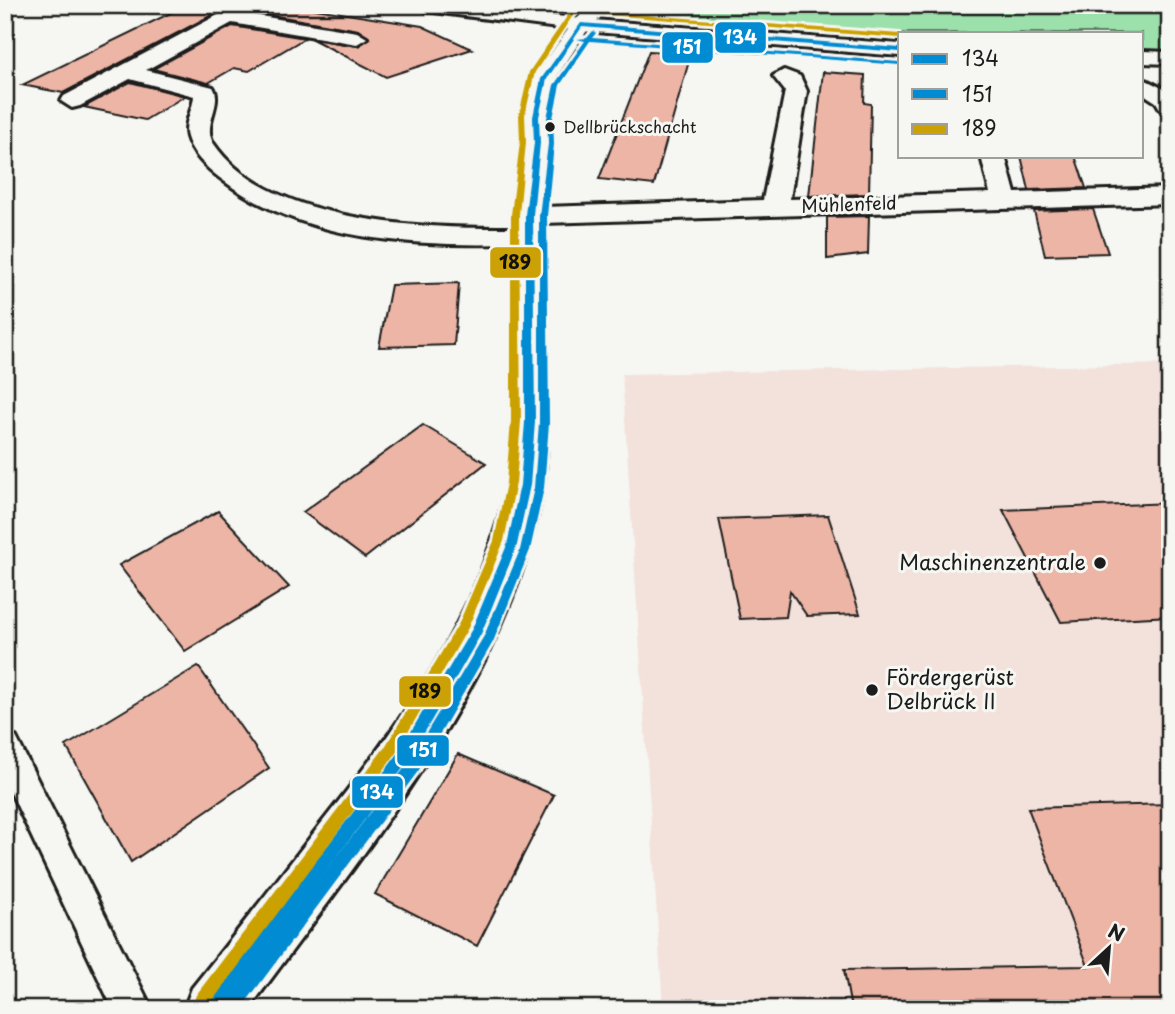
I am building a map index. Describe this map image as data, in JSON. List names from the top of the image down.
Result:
{
  "streets": {
    "street": ["Mühlenfeld"]
  },
  "places": ["Dellbrückschacht", "Maschinenzentrale", "Fördergerüst Delbrück II"],
  "lines": ["transit line 189", "transit line 134", "transit line 151"],
  "legend": ["134", "151", "189"],
  "north": "top right"
}
